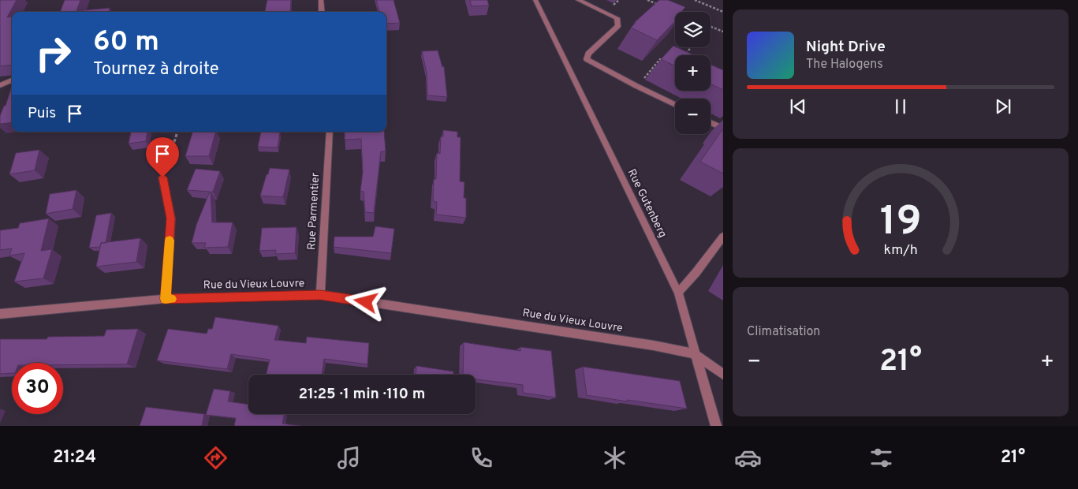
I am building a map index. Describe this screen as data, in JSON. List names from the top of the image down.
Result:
{
  "streets": {
    "street": ["Rue Gutenberg", "Rue Parmentier", "Rue du Vieux Louvre"]
  },
  "crossings": [
    ["Rue Gutenberg", "Rue du Vieux Louvre"],
    ["Rue Parmentier", "Rue du Vieux Louvre"]
  ],
  "page": {
    "map_buttons": ["+", "−"],
    "turn": ["60 m", "Tournez à droite"],
    "song": ["Night Drive", "The Halogens"],
    "then": "Puis",
    "tile": "Climatisation",
    "heat": ["−", "21°", "+"],
    "limit": "30",
    "trip": "21:25 · 1 min · 110 m",
    "tabs": ["21:24", "21°"],
    "gauge": ["19", "km/h"]
  }
}
